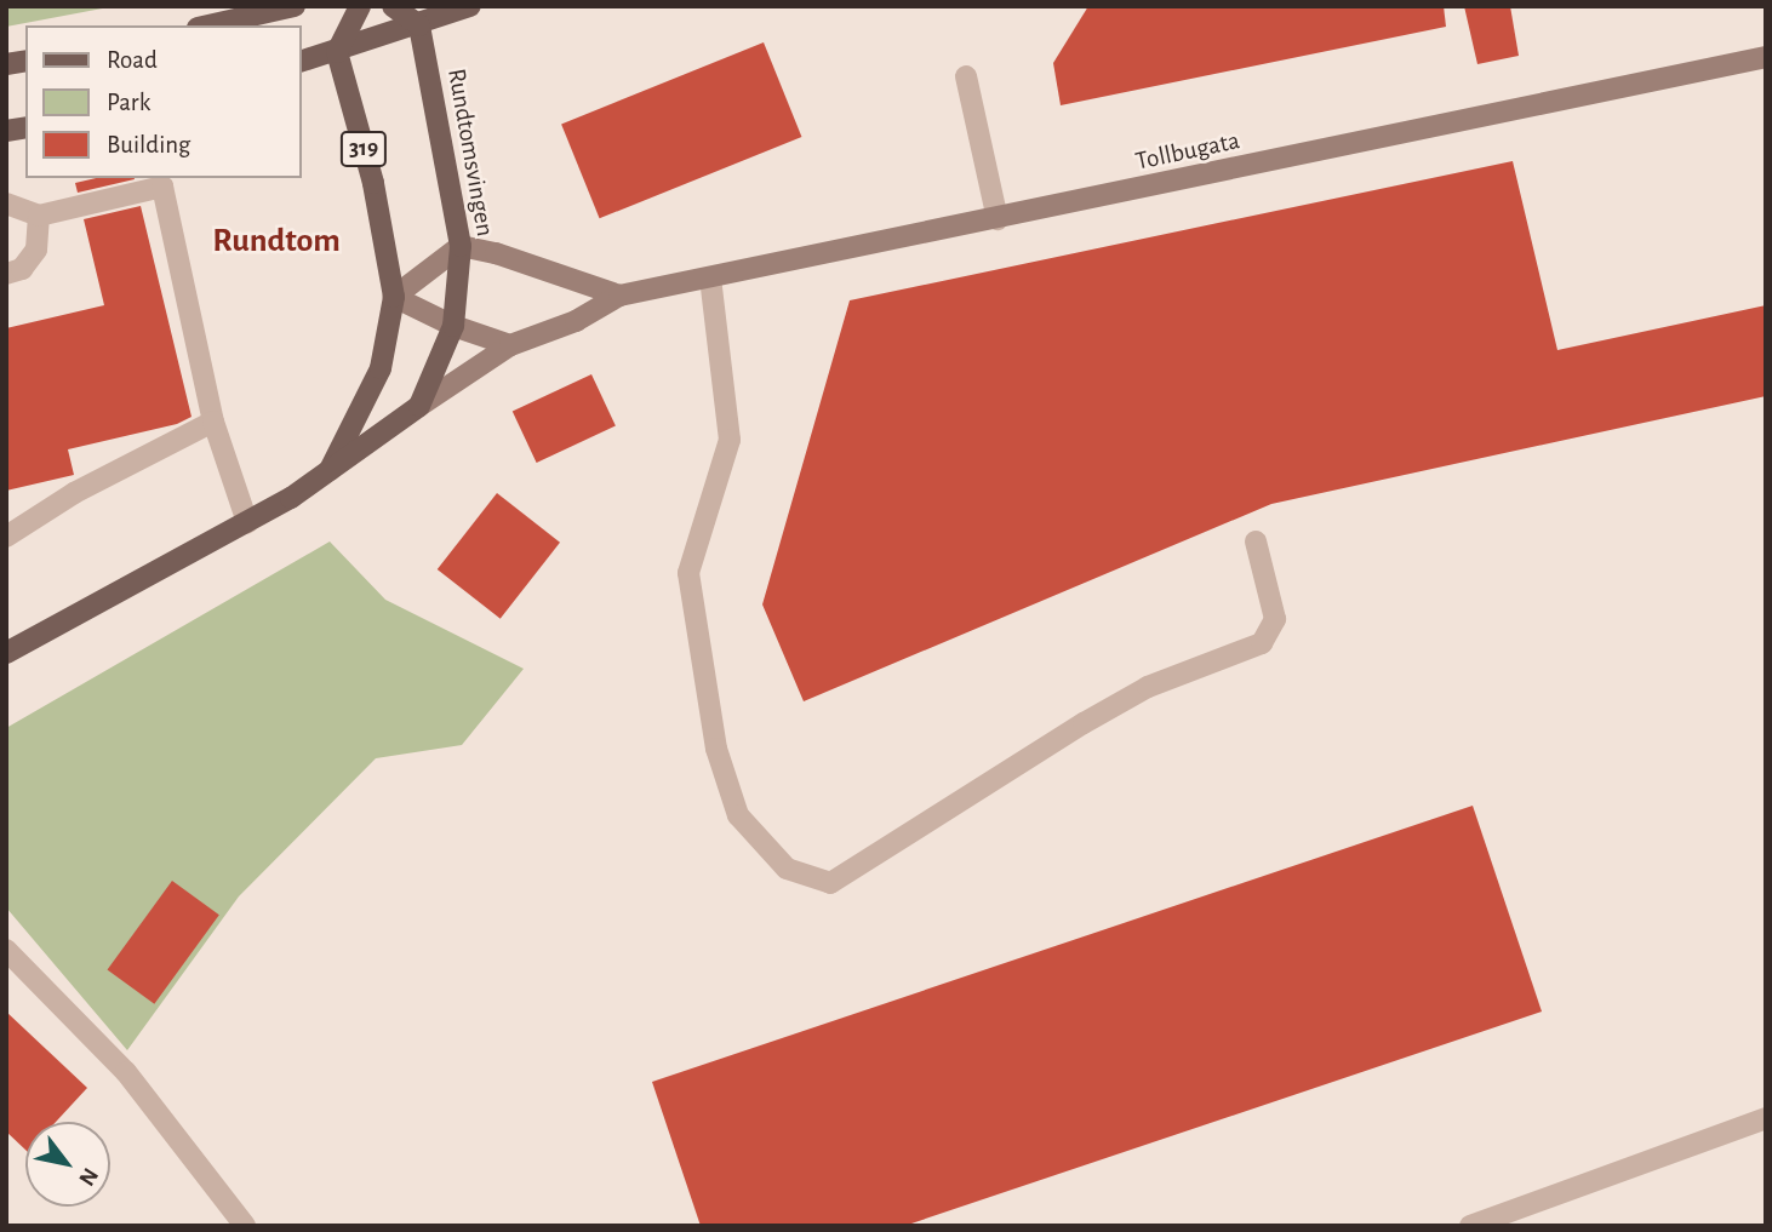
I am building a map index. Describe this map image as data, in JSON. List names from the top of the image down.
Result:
{
  "streets": {
    "main road": ["319", "Tollbugata", "Rundtomsvingen"]
  },
  "crossings": [
    ["Tollbugata", "Rundtomsvingen"]
  ],
  "districts": ["Rundtom"],
  "legend": ["Road", "Park", "Building"],
  "north": "bottom right"
}
